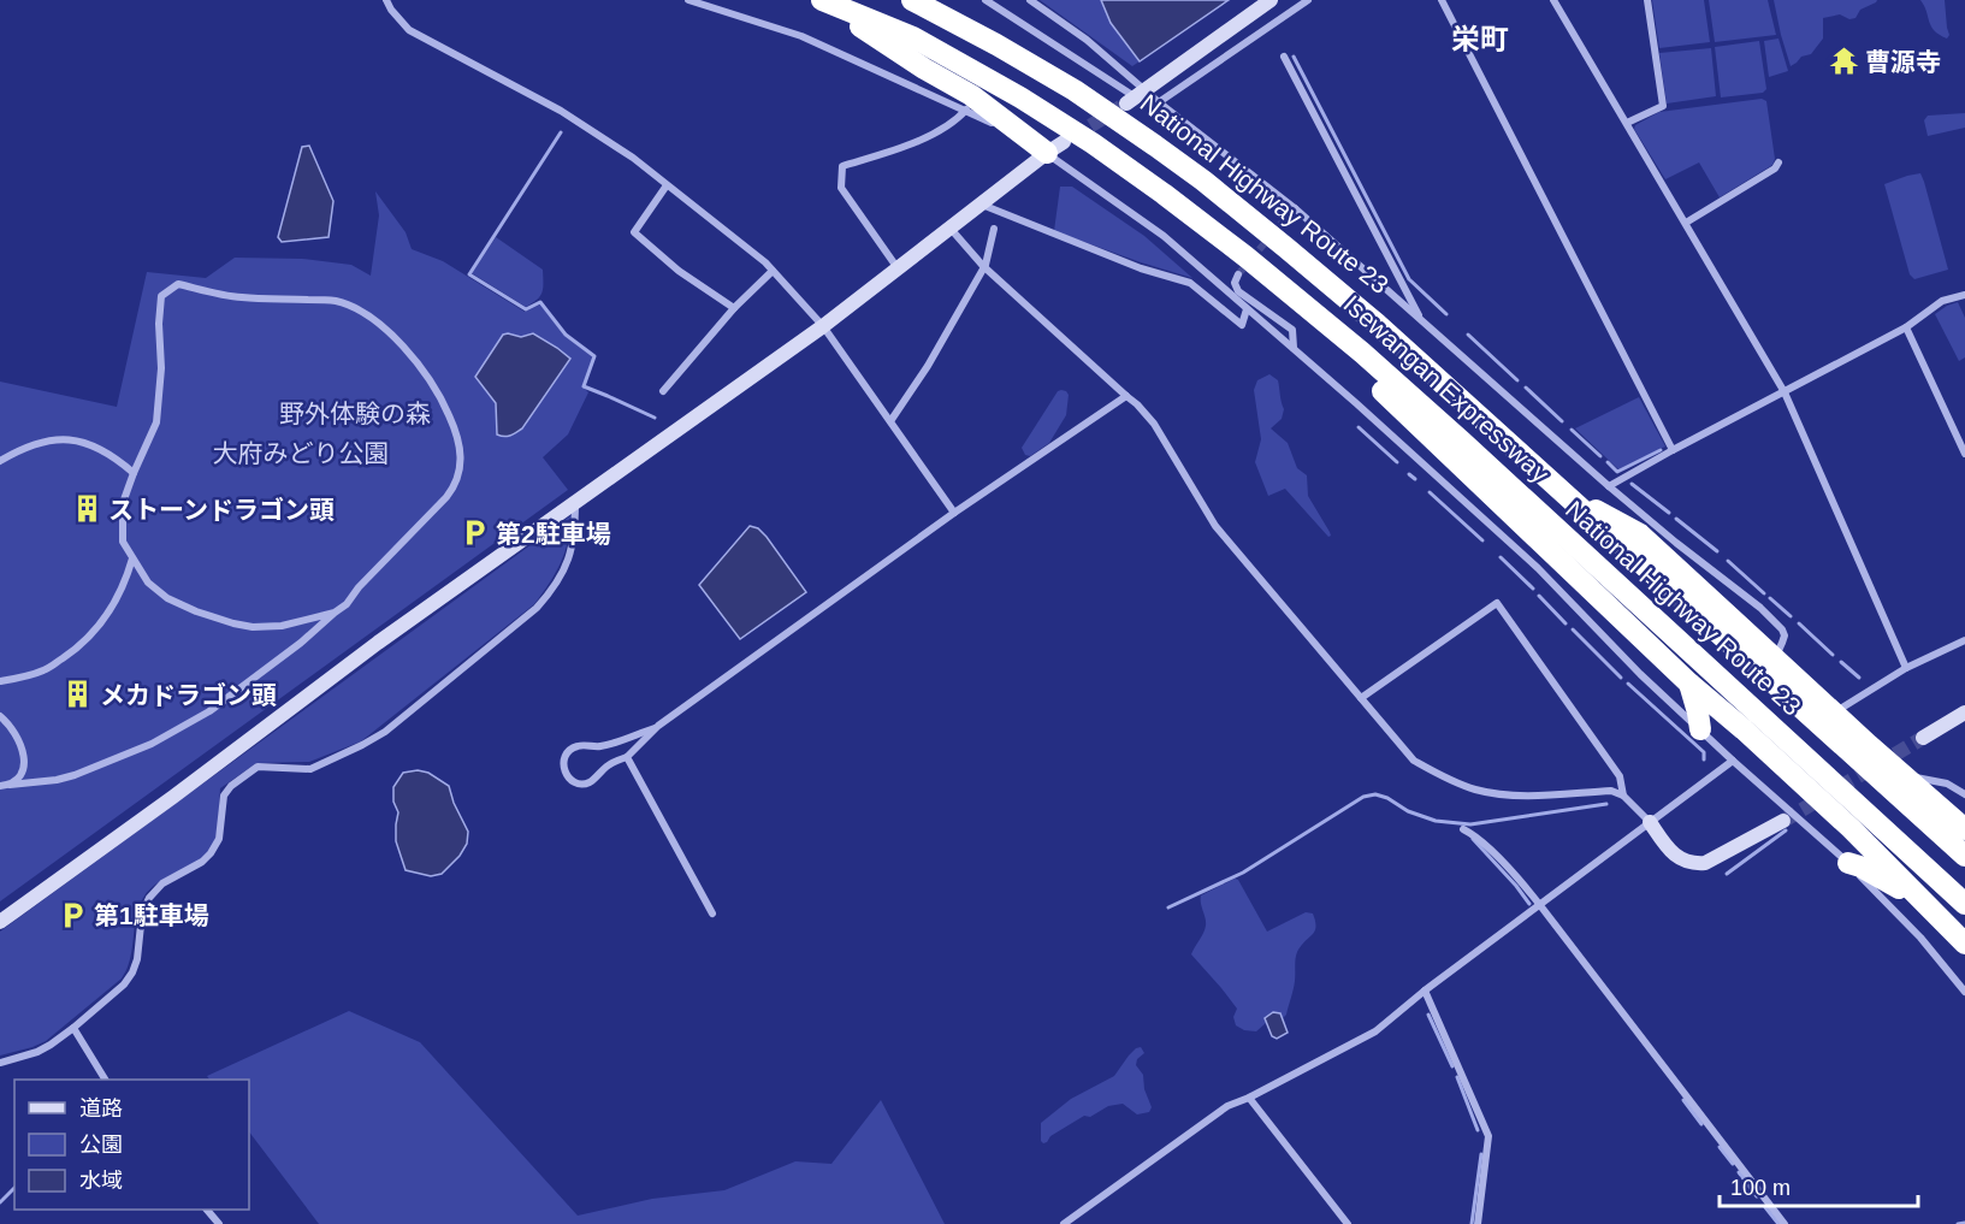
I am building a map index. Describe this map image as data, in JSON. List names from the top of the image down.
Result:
{
  "streets": {
    "highway": ["National Highway Route 23", "Isewangan Expressway"]
  },
  "crossings": [
    ["National Highway Route 23", "Isewangan Expressway"]
  ],
  "districts": ["栄町"],
  "parks": ["野外体験の森", "大府みどり公園"],
  "places": {
    "temple": ["曹源寺"],
    "building": ["ストーンドラゴン頭", "メカドラゴン頭"],
    "parking": ["第2駐車場", "第1駐車場"]
  },
  "legend": ["道路", "公園", "水域"],
  "scale_bar": "100 m"
}
